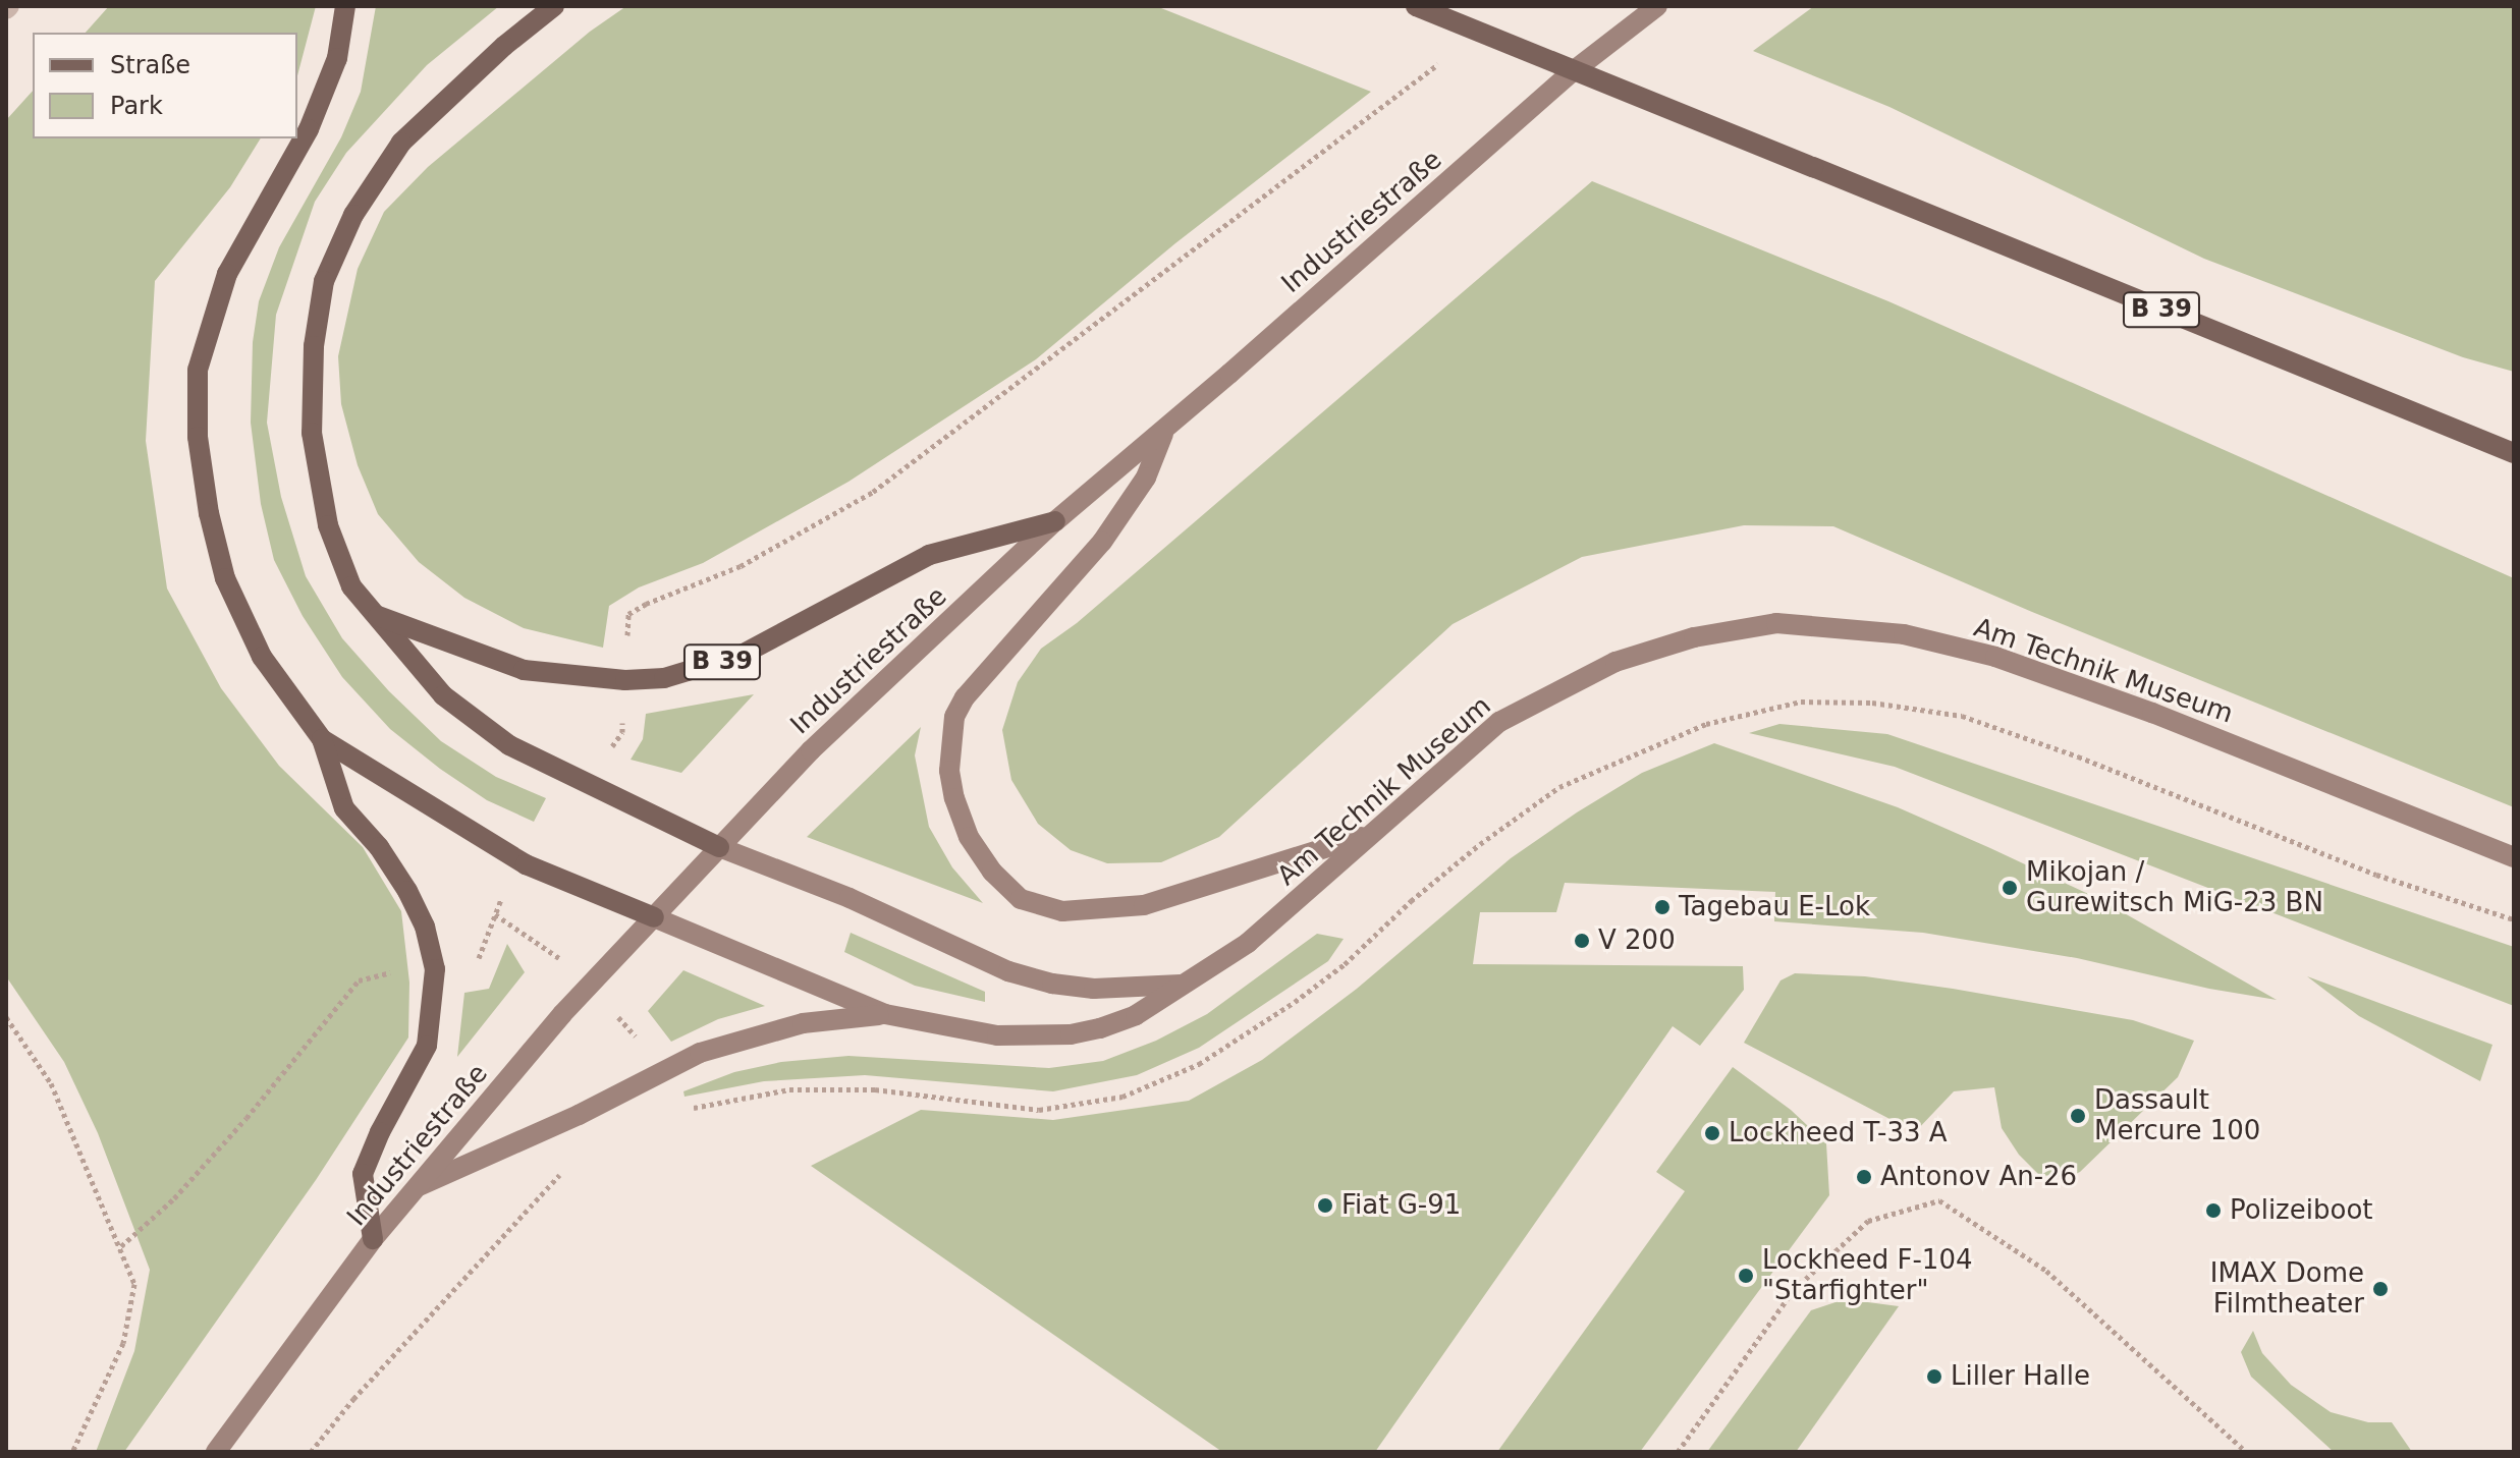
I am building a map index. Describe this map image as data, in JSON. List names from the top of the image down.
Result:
{
  "streets": {
    "main road": ["B 39"],
    "street": ["Industriestraße", "Am Technik Museum"]
  },
  "crossings": [
    ["Industriestraße", "B 39"],
    ["Industriestraße", "Am Technik Museum"]
  ],
  "places": [
    "Mikojan / Gurewitsch MiG-23 BN",
    "Tagebau E-Lok",
    "V 200",
    "Dassault Mercure 100",
    "Lockheed T-33 A",
    "Antonov An-26",
    "Fiat G-91",
    "Polizeiboot",
    "Lockheed F-104 \"Starfighter\"",
    "IMAX Dome Filmtheater",
    "Liller Halle"
  ],
  "legend": ["Straße", "Park"]
}
